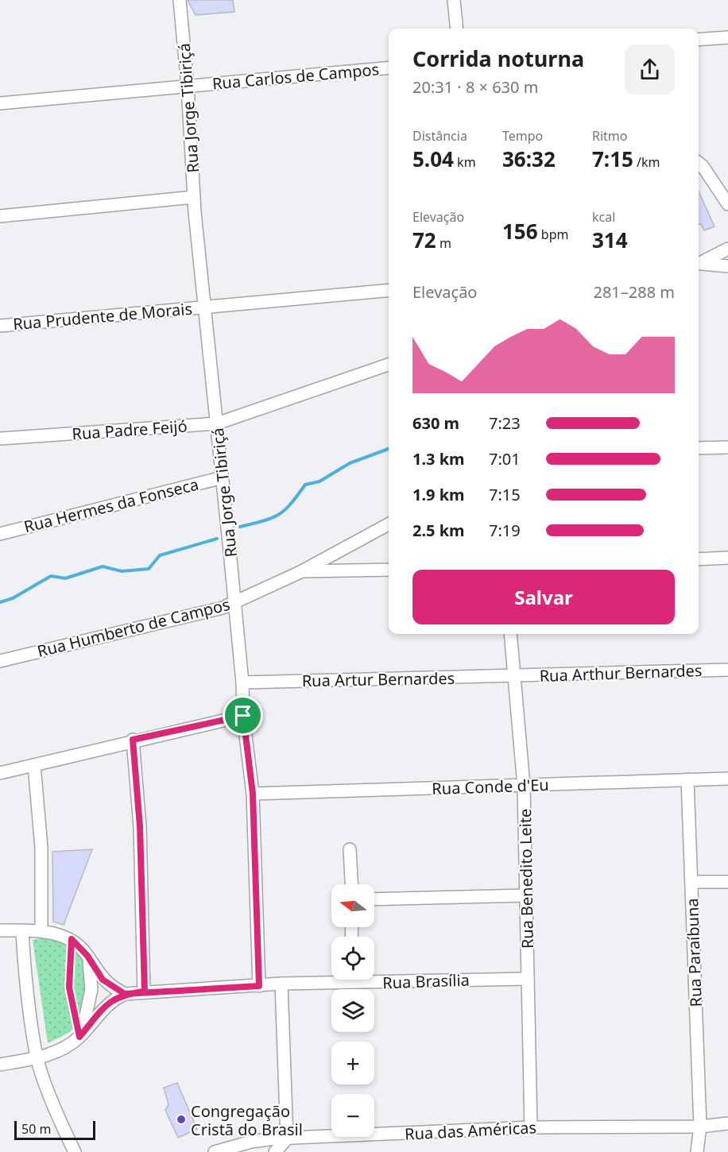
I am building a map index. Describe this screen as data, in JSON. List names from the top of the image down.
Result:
{
  "streets": {
    "street": [
      "Rua Carlos de Campos",
      "Rua Jorge Tibiriçá",
      "Rua Prudente de Morais",
      "Rua Padre Feijó",
      "Rua Hermes da Fonseca",
      "Rua Humberto de Campos",
      "Rua Arthur Bernardes",
      "Rua Artur Bernardes",
      "Rua Conde d'Eu",
      "Rua Benedito Leite",
      "Rua Paraíbuna",
      "Rua Brasília",
      "Rua das Américas"
    ]
  },
  "crossings": [
    ["Rua Carlos de Campos", "Rua Jorge Tibiriçá"],
    ["Rua Jorge Tibiriçá", "Rua Prudente de Morais"],
    ["Rua Jorge Tibiriçá", "Rua Padre Feijó"],
    ["Rua Jorge Tibiriçá", "Rua Hermes da Fonseca"],
    ["Rua Jorge Tibiriçá", "Rua Humberto de Campos"],
    ["Rua Jorge Tibiriçá", "Rua Artur Bernardes"],
    ["Rua Jorge Tibiriçá", "Rua Conde d'Eu"],
    ["Rua Jorge Tibiriçá", "Rua Brasília"],
    ["Rua Arthur Bernardes", "Rua Artur Bernardes"],
    ["Rua Arthur Bernardes", "Rua Benedito Leite"],
    ["Rua Artur Bernardes", "Rua Benedito Leite"],
    ["Rua Conde d'Eu", "Rua Benedito Leite"],
    ["Rua Conde d'Eu", "Rua Paraíbuna"],
    ["Rua Benedito Leite", "Rua Brasília"],
    ["Rua Benedito Leite", "Rua das Américas"],
    ["Rua Paraíbuna", "Rua das Américas"]
  ],
  "places": ["Congregação Cristã do Brasil"],
  "scale_bar": "50 m",
  "north": "left",
  "page": {
    "heading": ["Corrida noturna", "20:31 · 8 × 630 m"],
    "stats": [
      ["Distância", "5.04 km"],
      ["Tempo", "36:32"],
      ["Ritmo", "7:15 /km"],
      ["Elevação", "72 m"],
      ["156 bpm"],
      ["kcal", "314"]
    ],
    "chart": ["Elevação", "281–288 m"],
    "list": [
      {
        "name": "630 m",
        "note": "7:23"
      },
      {
        "name": "1.3 km",
        "note": "7:01"
      },
      {
        "name": "1.9 km",
        "note": "7:15"
      },
      {
        "name": "2.5 km",
        "note": "7:19"
      }
    ],
    "buttons": "Salvar",
    "map_buttons": ["+", "−"],
    "scale": "50 m"
  }
}
